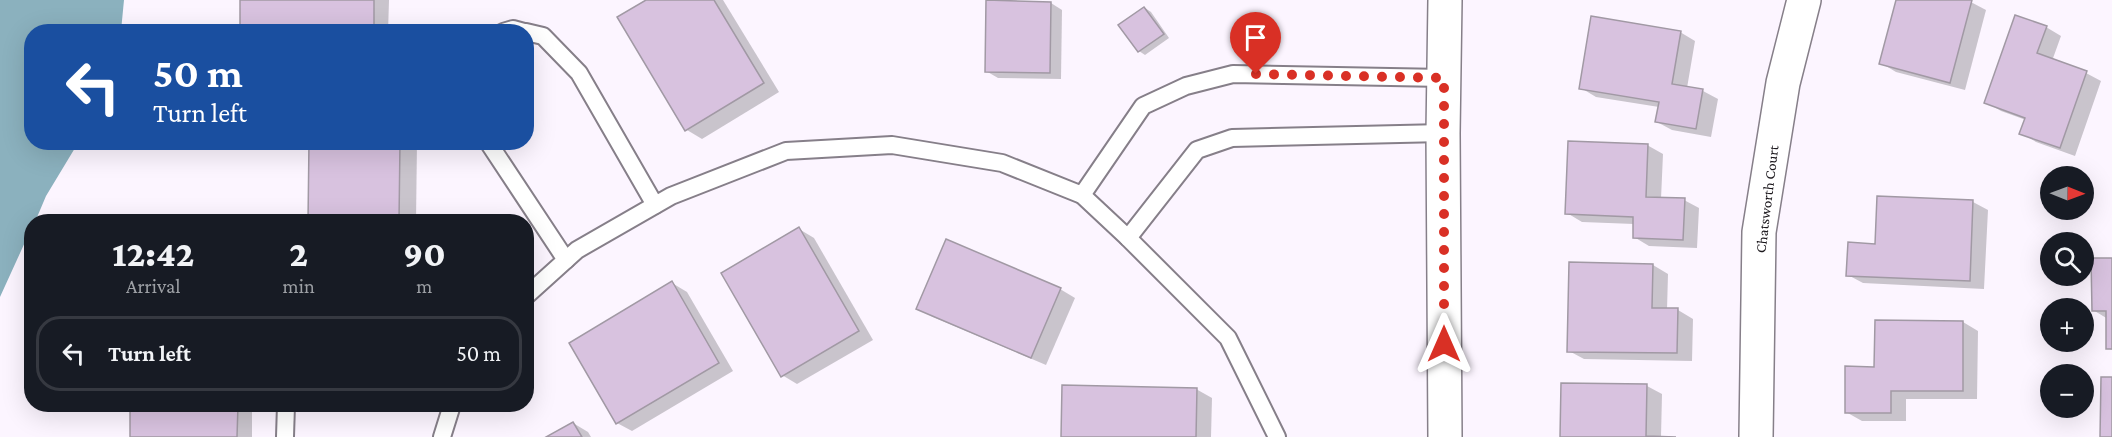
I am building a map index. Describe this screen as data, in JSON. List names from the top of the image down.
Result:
{
  "streets": {
    "street": ["Chatsworth Court"]
  },
  "north": "right",
  "page": {
    "turn": ["50 m", "Turn left"],
    "map_buttons": ["+", "−"],
    "eta": [
      "12:42",
      "Arrival",
      "2",
      "min",
      "90",
      "m"
    ],
    "list": [
      {
        "name": "Turn left",
        "value": "50 m"
      }
    ]
  }
}
